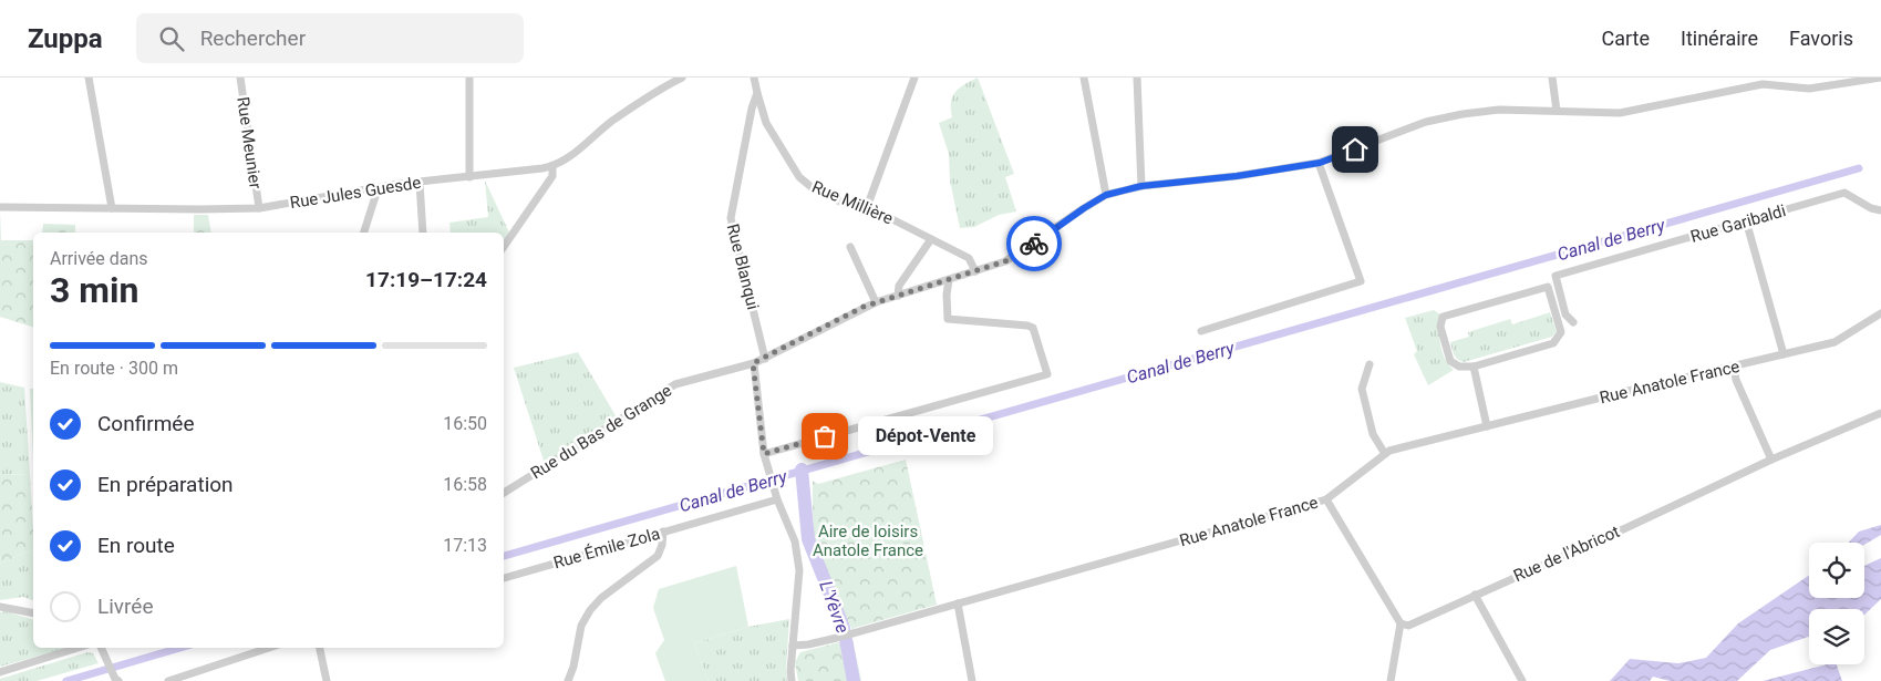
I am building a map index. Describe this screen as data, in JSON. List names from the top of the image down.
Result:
{
  "streets": {
    "street": [
      "Rue Meunier",
      "Rue Jules Guesde",
      "Rue Millière",
      "Rue Garibaldi",
      "Rue Blanqui",
      "Rue Anatole France",
      "Rue du Bas de Grange",
      "Rue Émile Zola",
      "Rue de l'Abricot"
    ]
  },
  "crossings": [
    ["Rue Meunier", "Rue Jules Guesde"],
    ["Rue Millière", "Rue Blanqui"],
    ["Rue Millière", "Rue du Bas de Grange"],
    ["Rue Blanqui", "Rue du Bas de Grange"]
  ],
  "water": ["Canal de Berry", "L'Yèvre"],
  "parks": ["Aire de loisirs Anatole France"],
  "places": ["Dépot-Vente"],
  "page": {
    "header": "Zuppa",
    "search": "Rechercher",
    "nav": ["Carte", "Itinéraire", "Favoris"],
    "heading": ["3 min", "Arrivée dans", "17:19–17:24"],
    "bar": "En route · 300 m",
    "list": [
      ["Confirmée", "16:50"],
      ["En préparation", "16:58"],
      ["En route", "17:13"],
      "Livrée"
    ],
    "bubble": "Dépot-Vente"
  }
}
